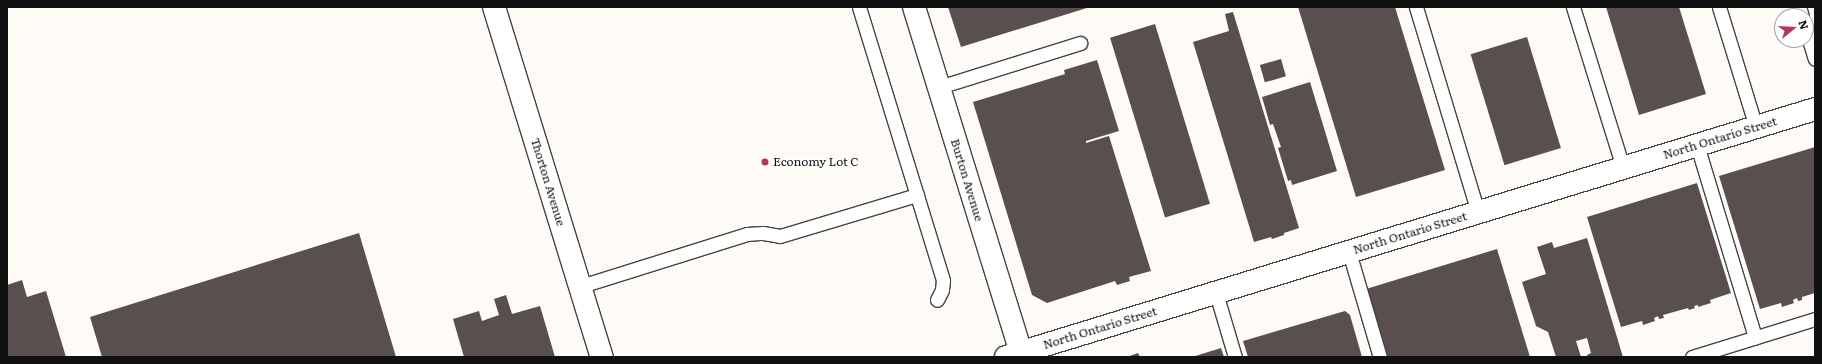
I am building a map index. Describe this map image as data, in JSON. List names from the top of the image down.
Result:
{
  "streets": {
    "street": ["North Ontario Street", "Burton Avenue", "Thorton Avenue"]
  },
  "crossings": [
    ["North Ontario Street", "Burton Avenue"]
  ],
  "places": ["Economy Lot C"],
  "north": "right"
}
